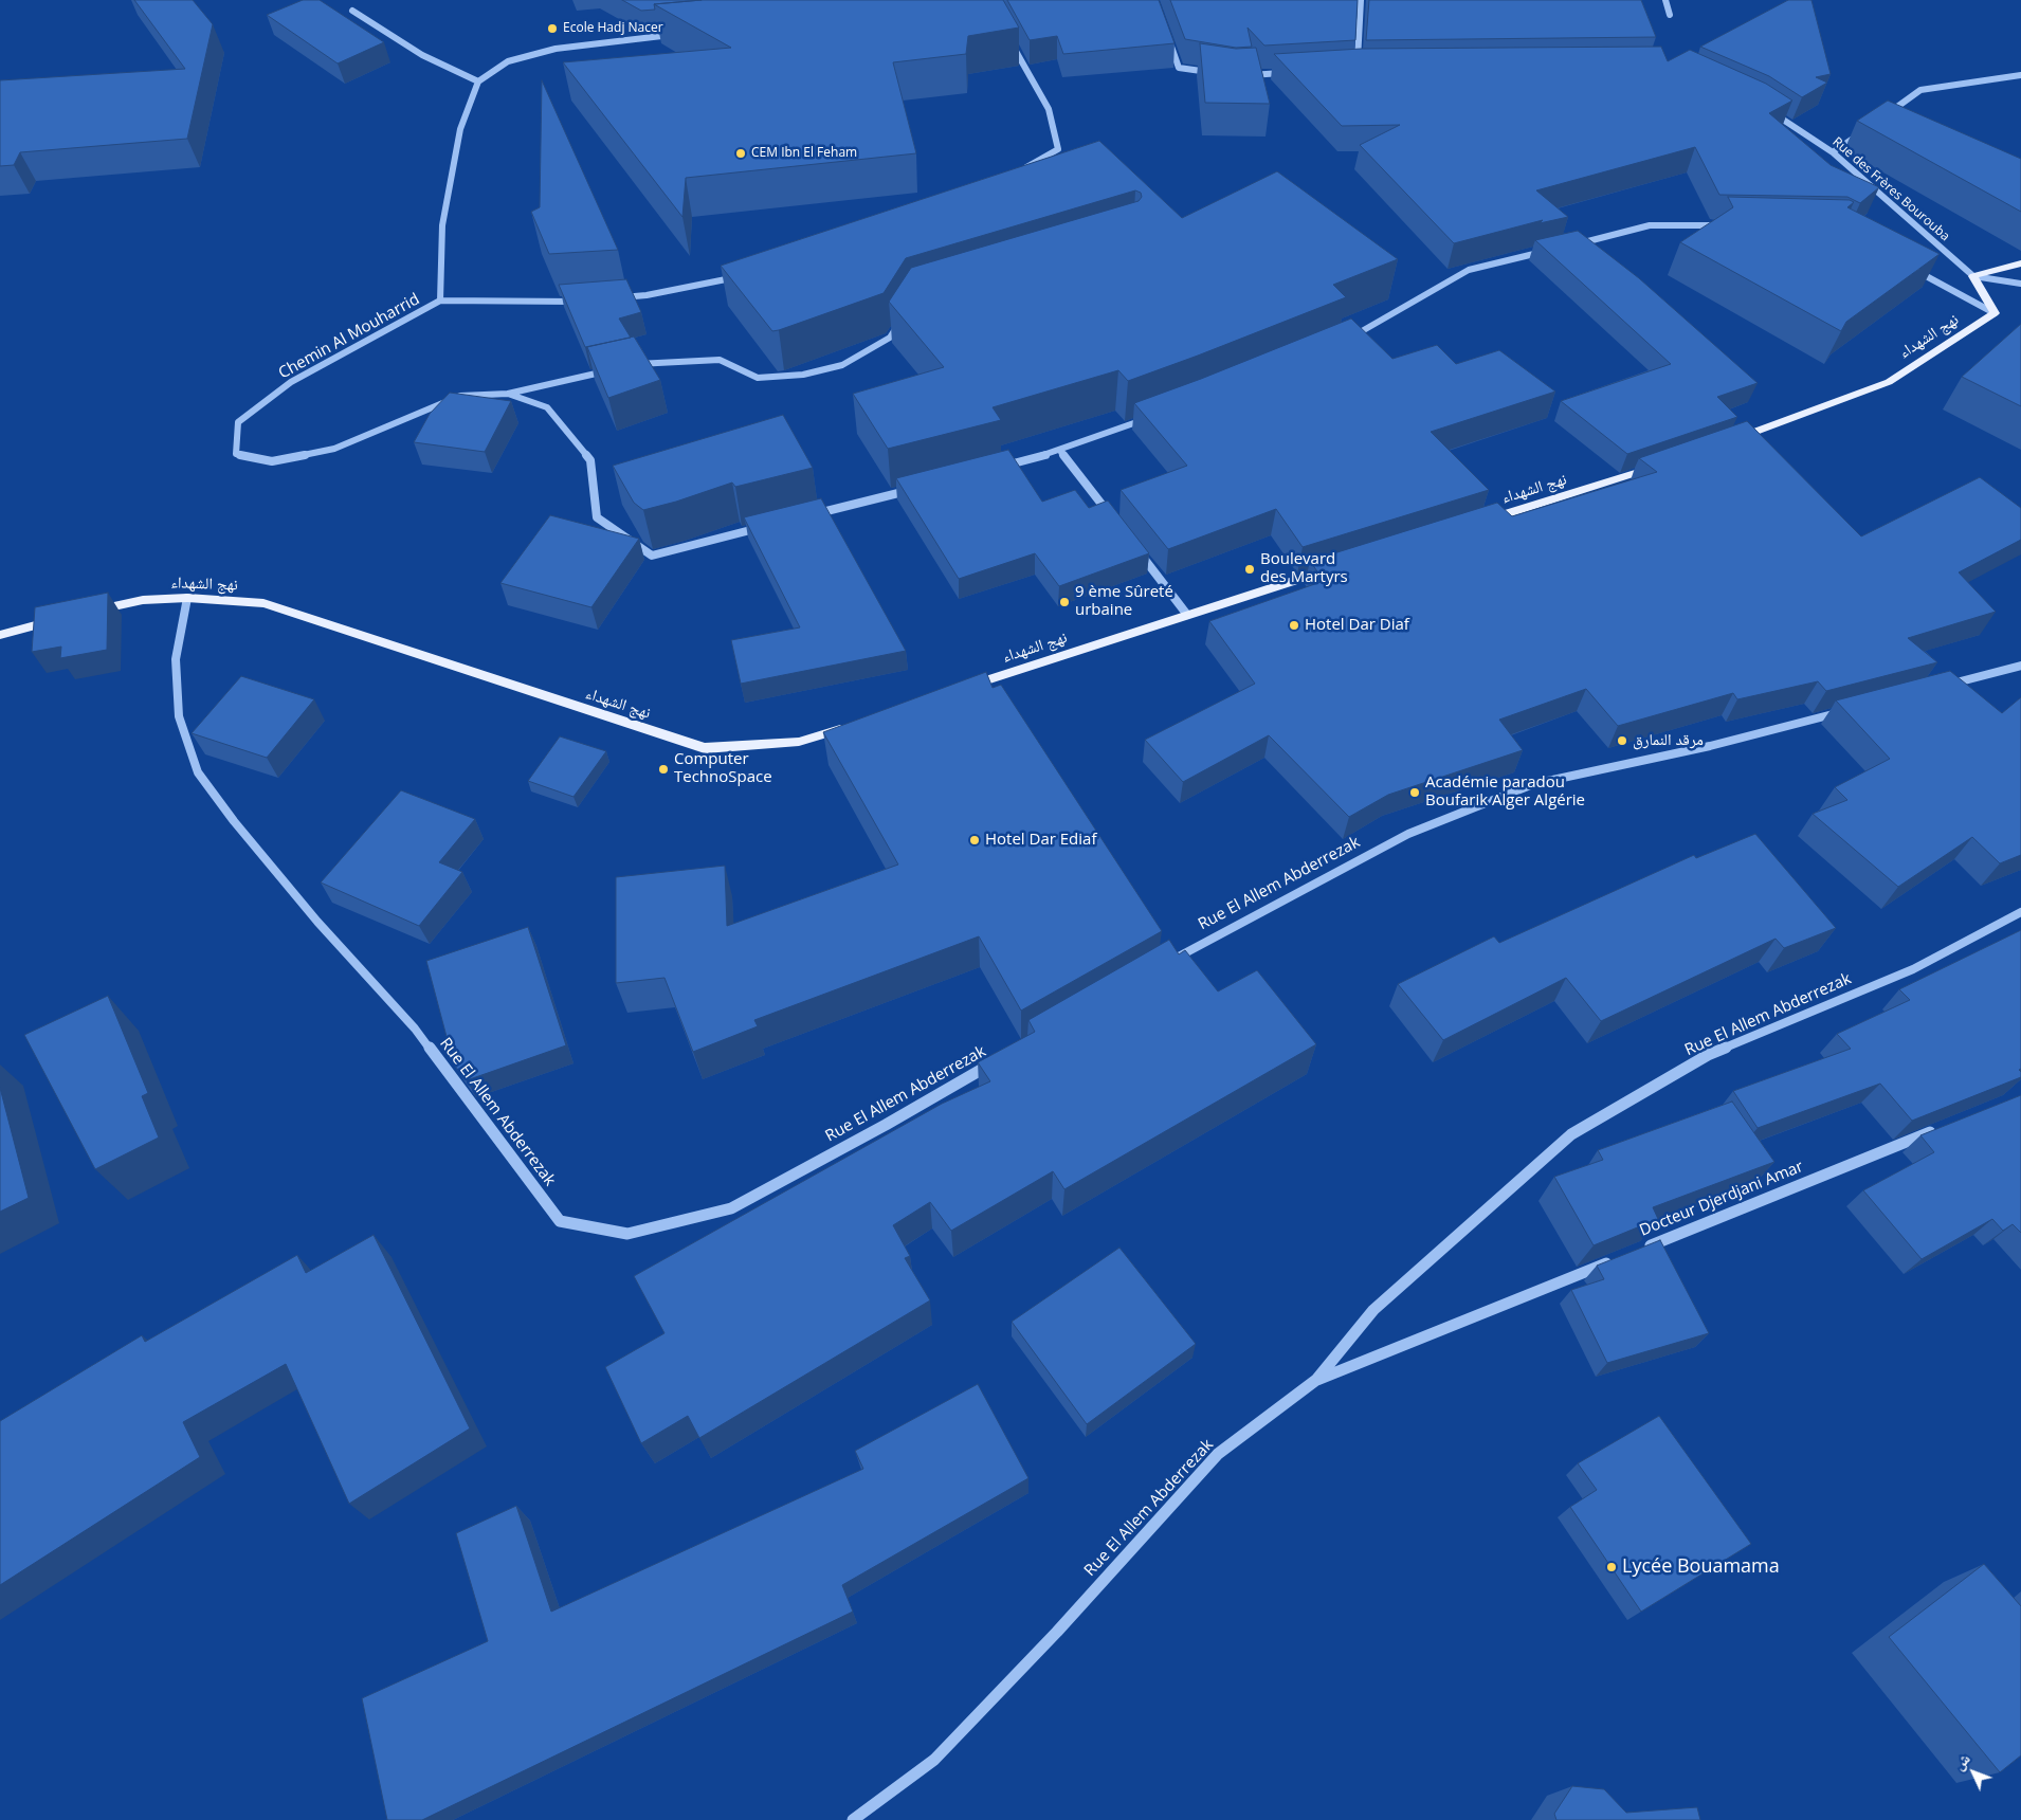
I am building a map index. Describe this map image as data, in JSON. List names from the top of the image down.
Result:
{
  "streets": {
    "main road": ["نهج الشهداء"],
    "street": [
      "Rue des Frères Bourouba",
      "Chemin Al Mouharrid",
      "Rue El Allem Abderrezak",
      "Docteur Djerdjani Amar"
    ]
  },
  "crossings": [
    ["نهج الشهداء", "Rue El Allem Abderrezak"]
  ],
  "places": [
    "Ecole Hadj Nacer",
    "CEM Ibn El Feham",
    "Boulevard des Martyrs",
    "9 ème Sûreté urbaine",
    "Hotel Dar Diaf",
    "مرقد النمارق",
    "Computer TechnoSpace",
    "Académie paradou Boufarik Alger Algérie",
    "Hotel Dar Ediaf",
    "Lycée Bouamama"
  ],
  "north": "top left"
}
